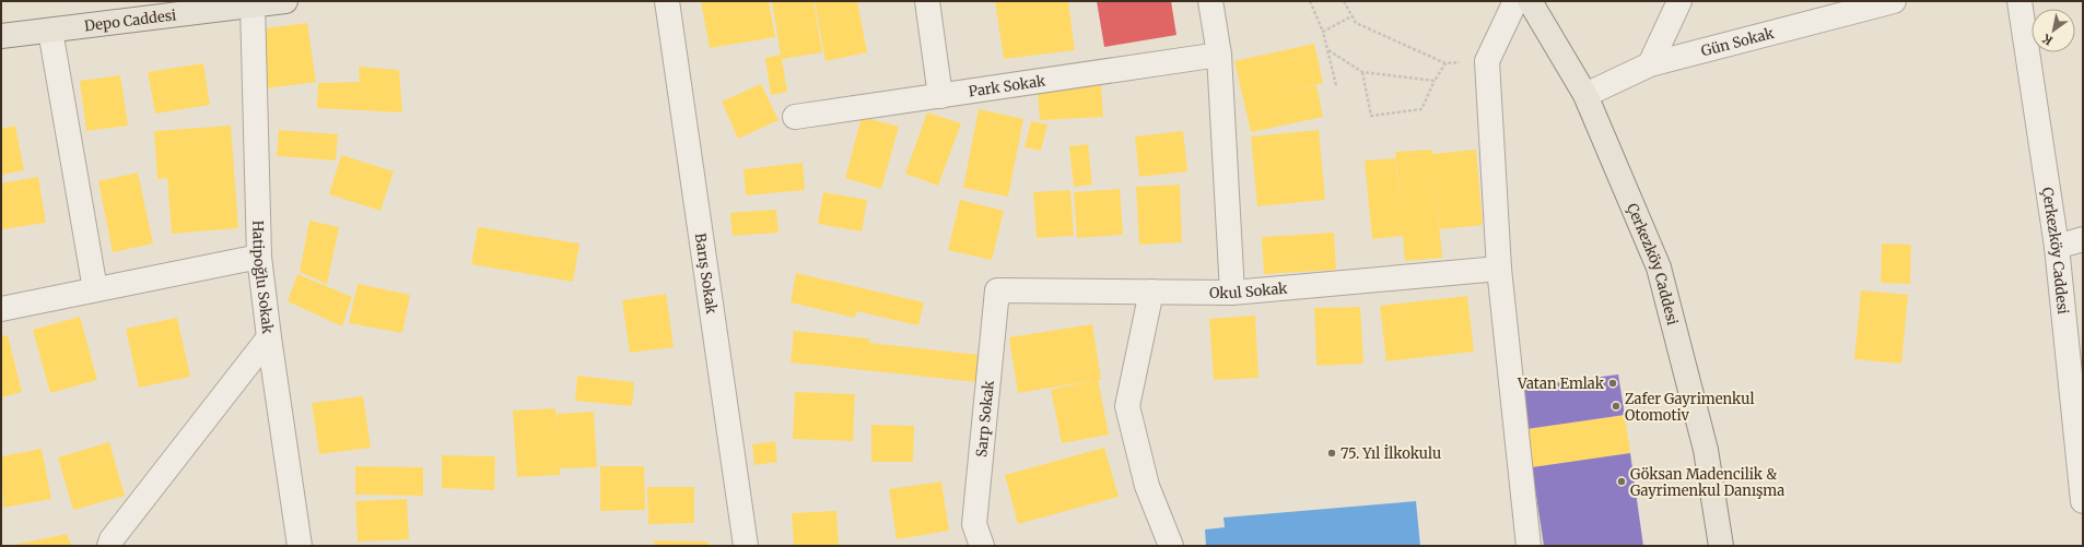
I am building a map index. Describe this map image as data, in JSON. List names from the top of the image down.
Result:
{
  "streets": {
    "main road": ["Depo Caddesi", "Çerkezköy Caddesi"],
    "street": [
      "Gün Sokak",
      "Park Sokak",
      "Barış Sokak",
      "Hatipoğlu Sokak",
      "Okul Sokak",
      "Sarp Sokak"
    ]
  },
  "crossings": [
    ["Depo Caddesi", "Hatipoğlu Sokak"],
    ["Gün Sokak", "Çerkezköy Caddesi"],
    ["Okul Sokak", "Sarp Sokak"]
  ],
  "places": [
    "Vatan Emlak",
    "Zafer Gayrimenkul Otomotiv",
    "75. Yıl İlkokulu",
    "Göksan Madencilik & Gayrimenkul Danışma"
  ],
  "north": "bottom left"
}
